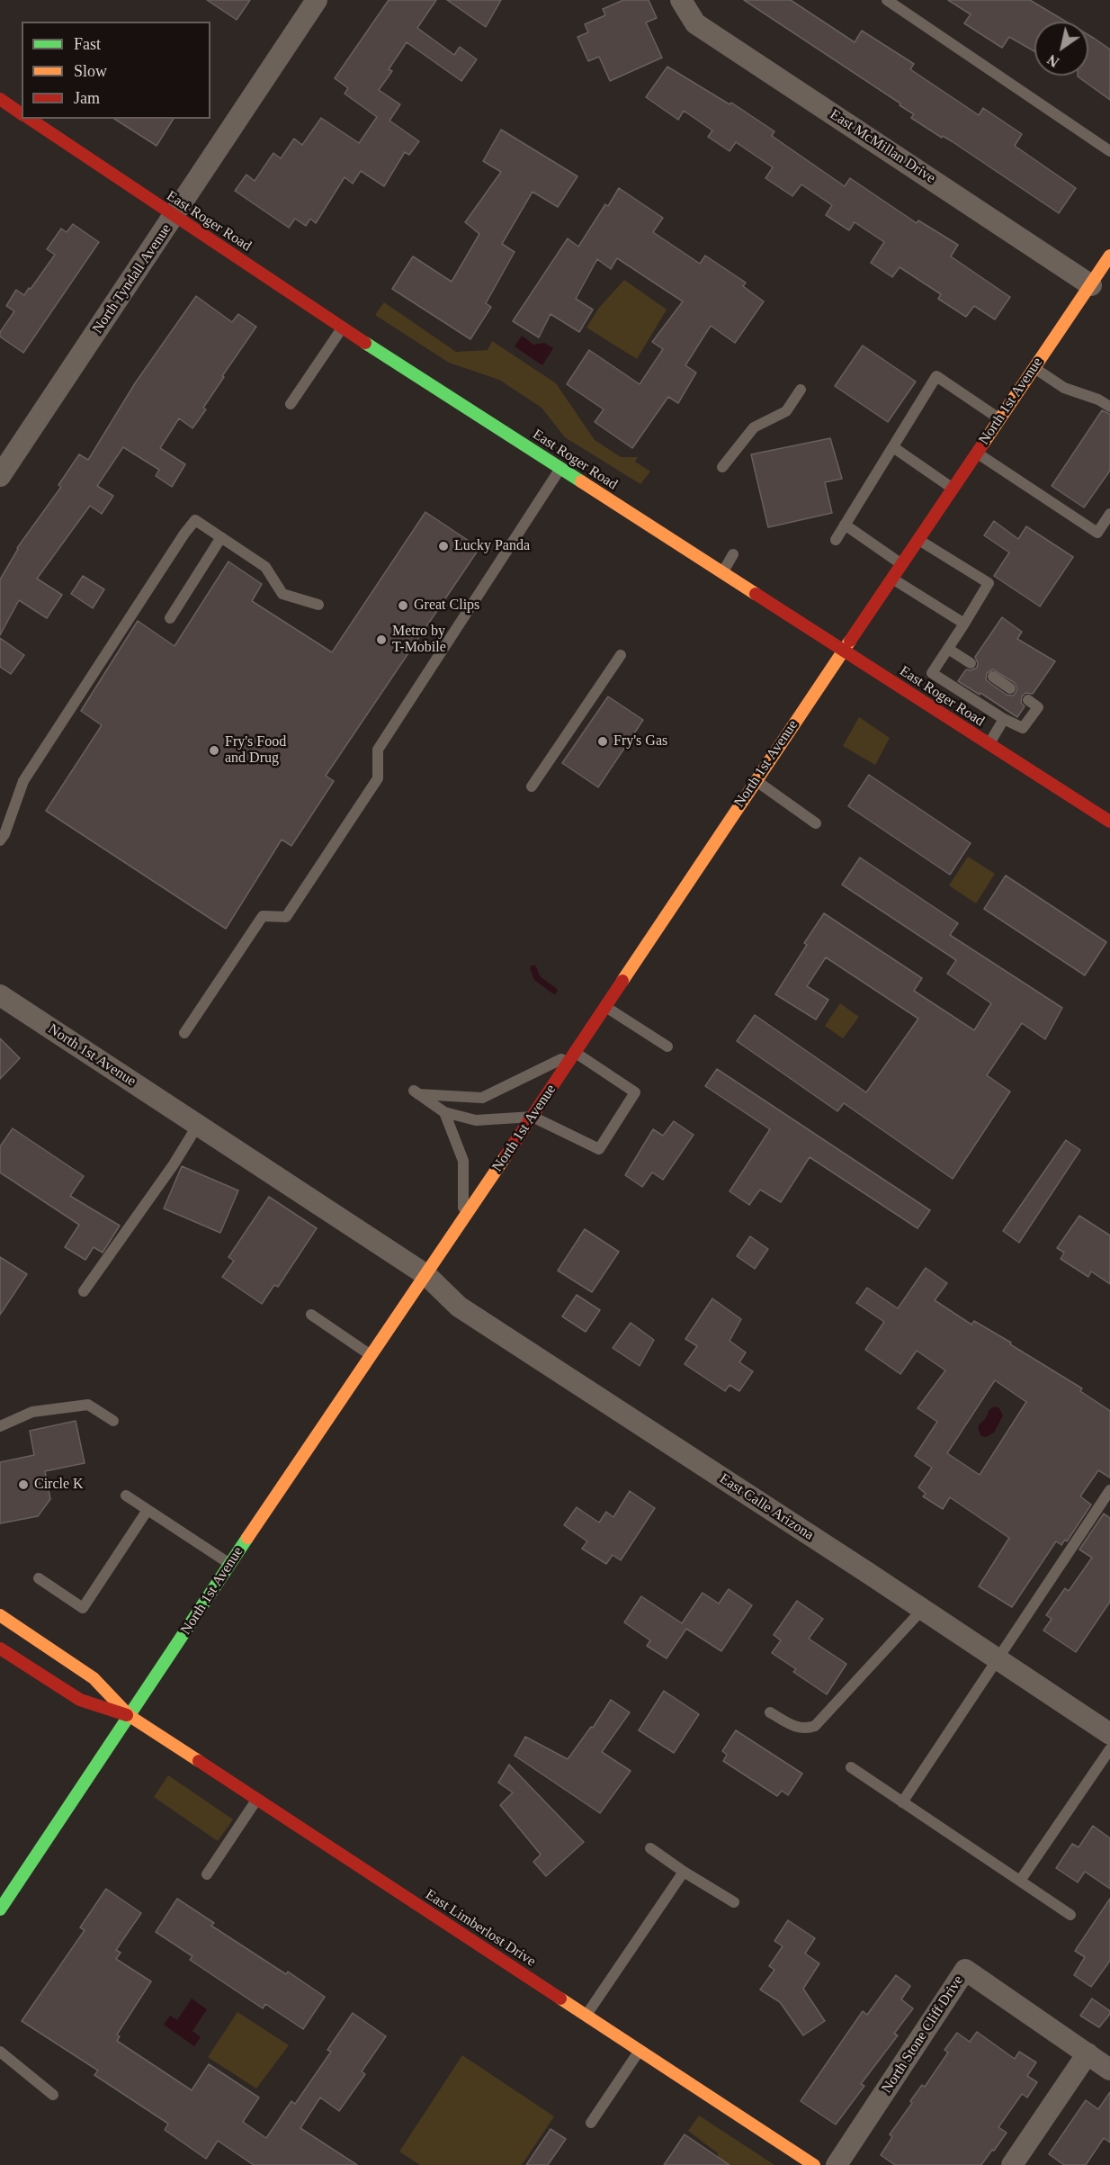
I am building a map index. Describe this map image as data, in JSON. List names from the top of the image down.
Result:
{
  "streets": {
    "street": [
      "East McMillan Drive",
      "East Roger Road",
      "North Tyndall Avenue",
      "North 1st Avenue",
      "East Calle Arizona",
      "East Limberlost Drive",
      "North Stone Cliff Drive"
    ]
  },
  "crossings": [
    ["East McMillan Drive", "North 1st Avenue"],
    ["East Roger Road", "North Tyndall Avenue"],
    ["East Roger Road", "North 1st Avenue"],
    ["North 1st Avenue", "East Calle Arizona"],
    ["North 1st Avenue", "East Limberlost Drive"]
  ],
  "places": [
    "Lucky Panda",
    "Great Clips",
    "Metro by T-Mobile",
    "Fry's Gas",
    "Fry's Food and Drug",
    "Circle K"
  ],
  "legend": ["Fast", "Slow", "Jam"],
  "north": "bottom left"
}
